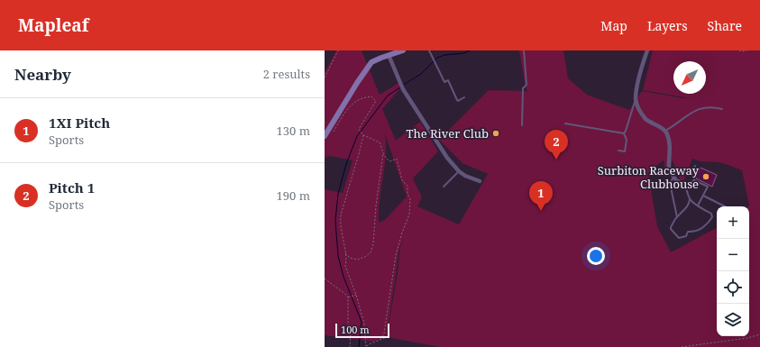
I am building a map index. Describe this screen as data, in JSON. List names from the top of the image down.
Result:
{
  "places": ["The River Club", "Surbiton Raceway Clubhouse"],
  "scale_bar": "100 m",
  "north": "bottom left",
  "page": {
    "header": "Mapleaf",
    "nav": ["Map", "Layers", "Share"],
    "heading": ["Nearby", "2 results"],
    "list": [
      {
        "mark": "1",
        "name": "1XI Pitch",
        "note": "Sports",
        "value": "130 m"
      },
      {
        "mark": "2",
        "name": "Pitch 1",
        "note": "Sports",
        "value": "190 m"
      }
    ],
    "pins": ["2", "1"],
    "map_buttons": ["+", "−"],
    "scale": "100 m"
  }
}
